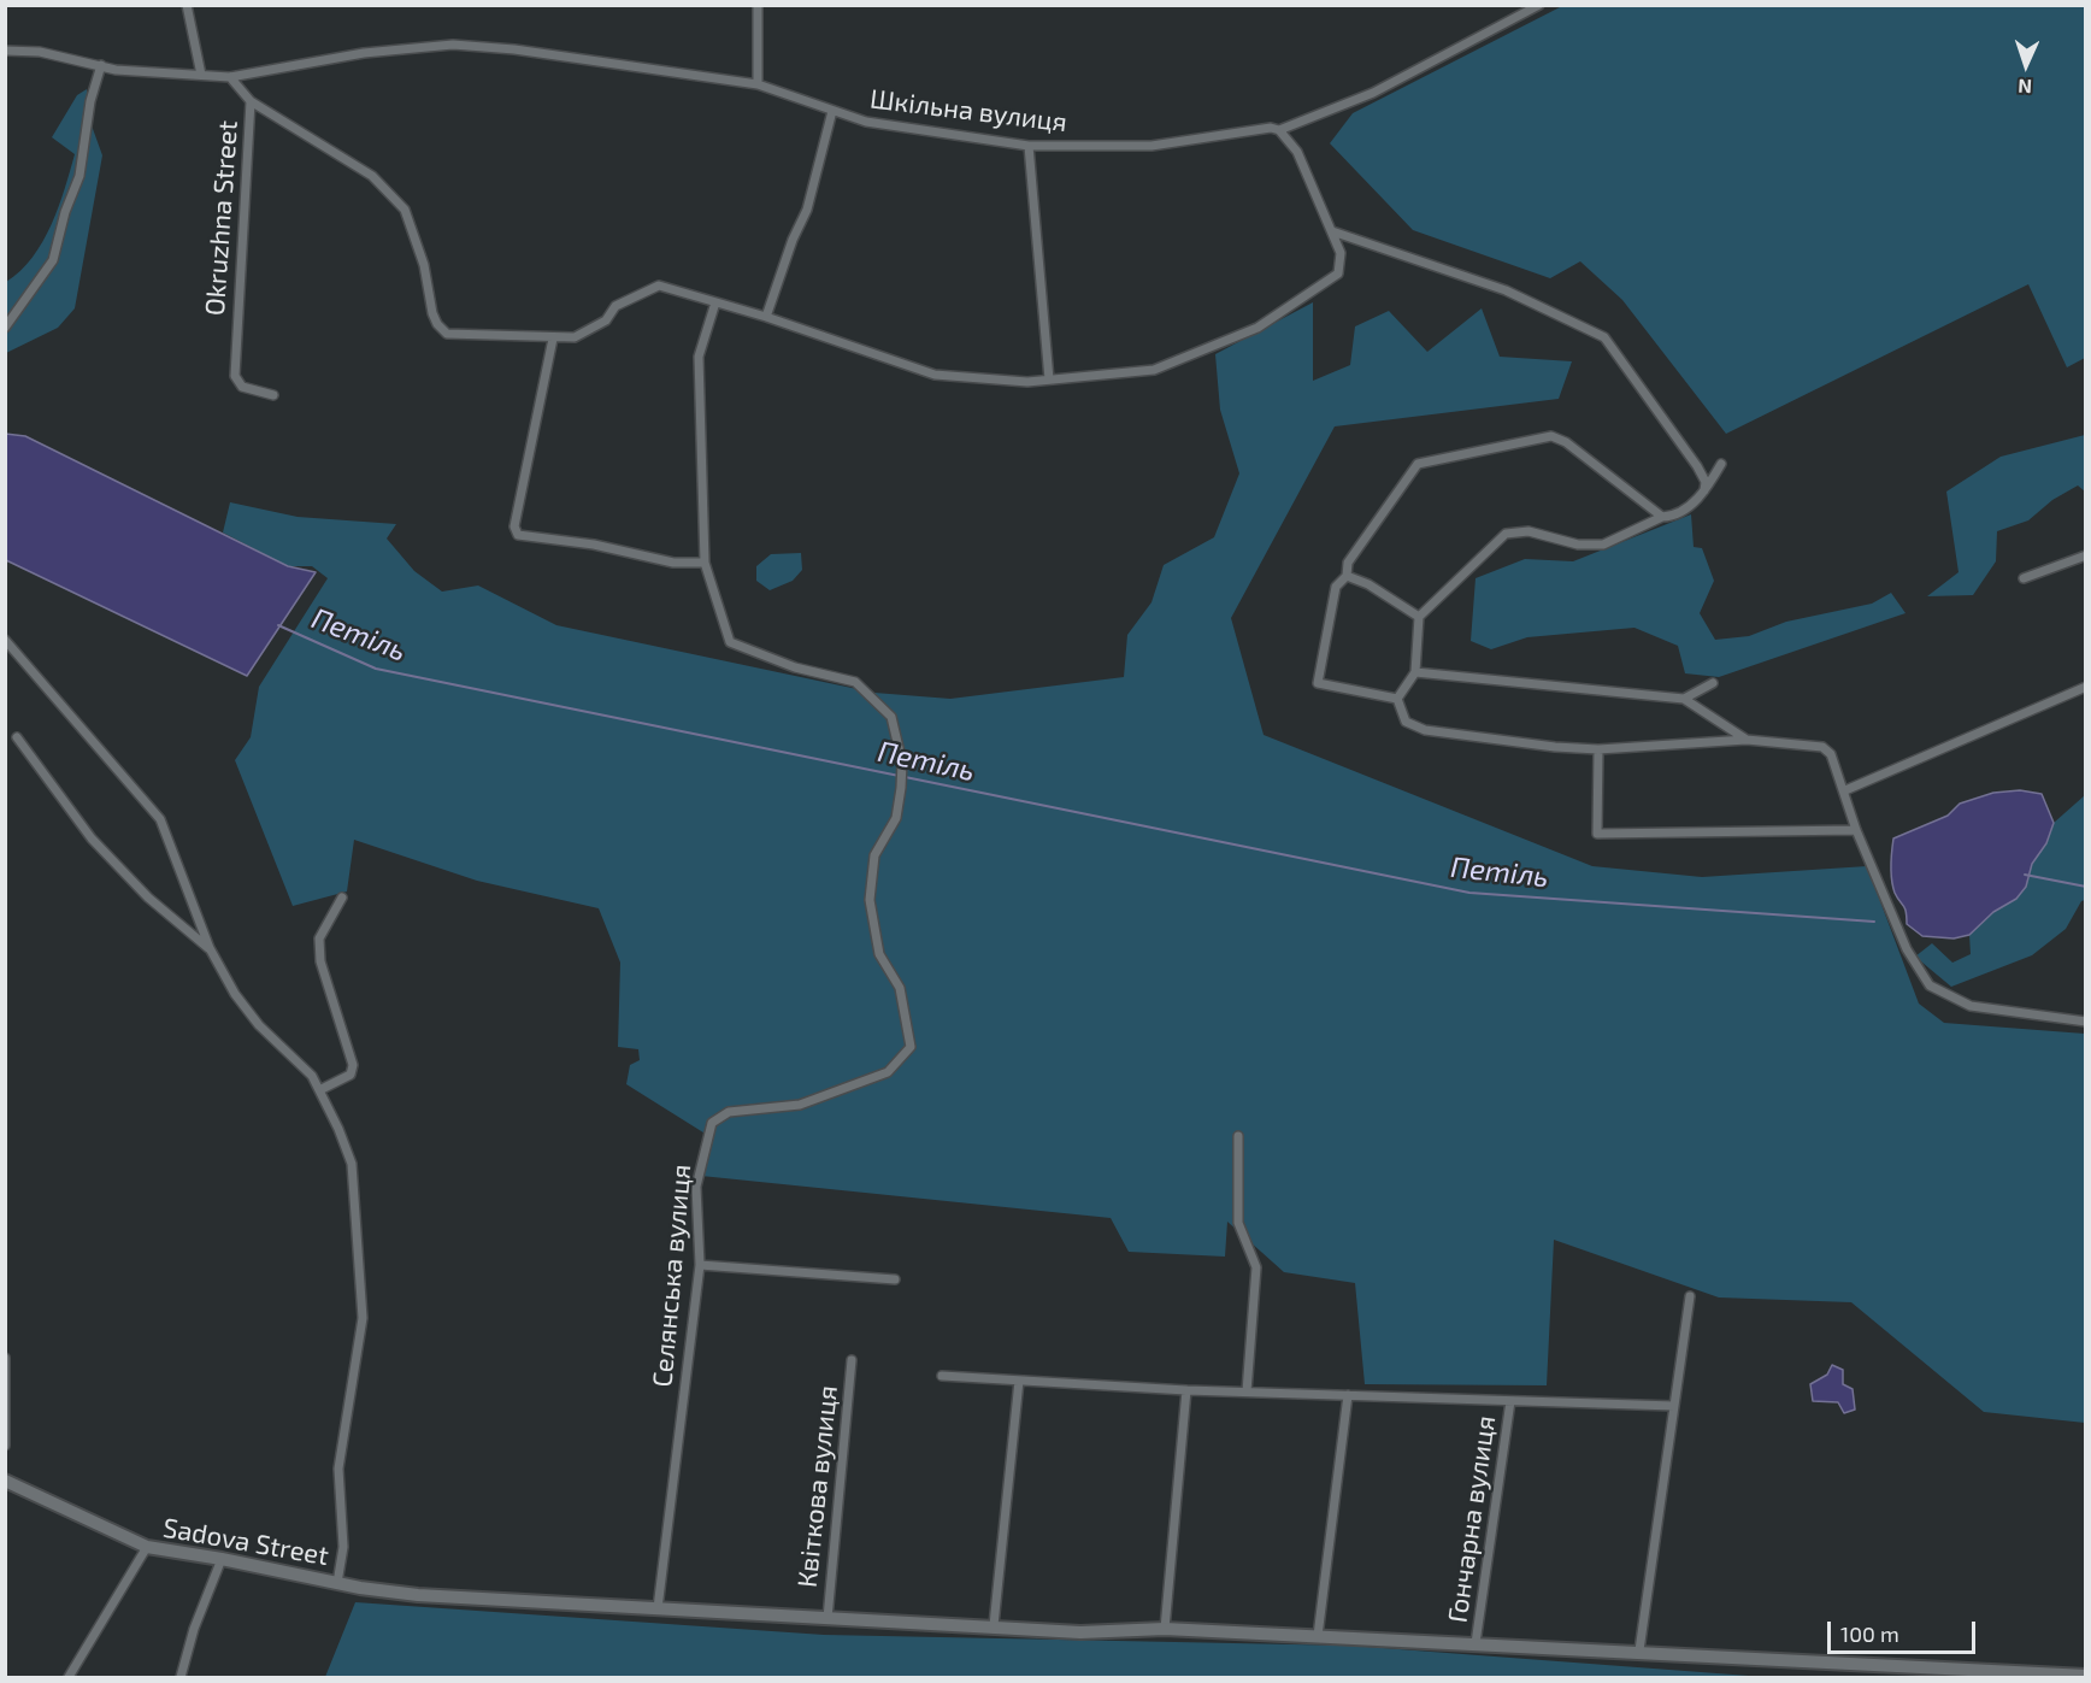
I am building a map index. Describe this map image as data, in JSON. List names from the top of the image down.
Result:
{
  "streets": {
    "street": [
      "Шкільна вулиця",
      "Okruzhna Street",
      "Селянська вулиця",
      "Квіткова вулиця",
      "Гончарна вулиця",
      "Sadova Street"
    ]
  },
  "crossings": [
    ["Селянська вулиця", "Sadova Street"],
    ["Квіткова вулиця", "Sadova Street"],
    ["Гончарна вулиця", "Sadova Street"]
  ],
  "water": ["Петіль"],
  "scale_bar": "100 m",
  "north": "bottom"
}
